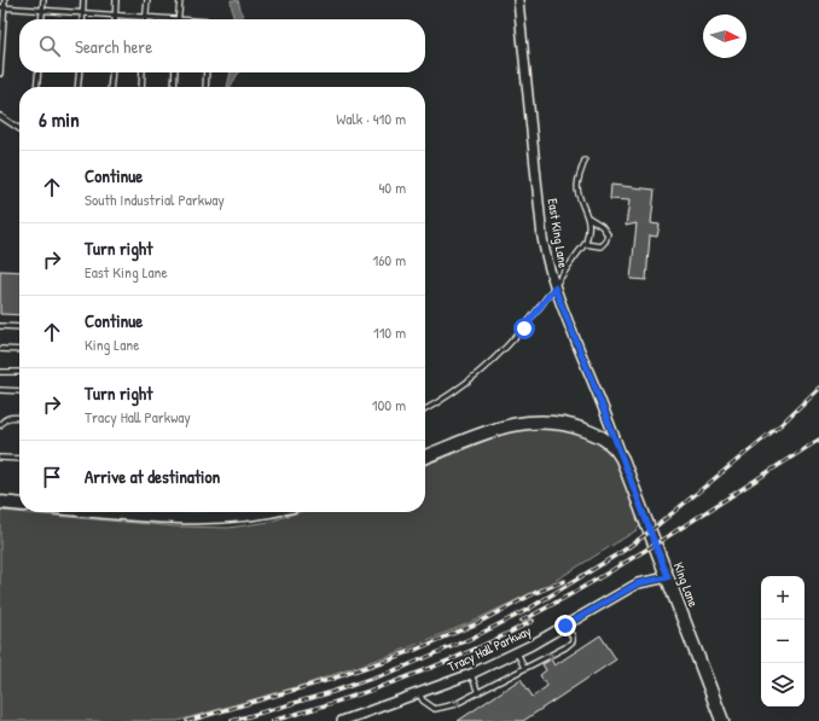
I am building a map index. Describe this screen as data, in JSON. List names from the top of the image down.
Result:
{
  "streets": {
    "street": ["East King Lane", "King Lane", "Tracy Hall Parkway"]
  },
  "crossings": [
    ["East King Lane", "King Lane"],
    ["King Lane", "Tracy Hall Parkway"]
  ],
  "north": "right",
  "page": {
    "search": "Search here",
    "heading": ["6 min", "Walk · 410 m"],
    "list": [
      ["Continue", "South Industrial Parkway", "40 m"],
      ["Turn right", "East King Lane", "160 m"],
      ["Continue", "King Lane", "110 m"],
      ["Turn right", "Tracy Hall Parkway", "100 m"],
      "Arrive at destination"
    ],
    "map_buttons": ["+", "−"]
  }
}
